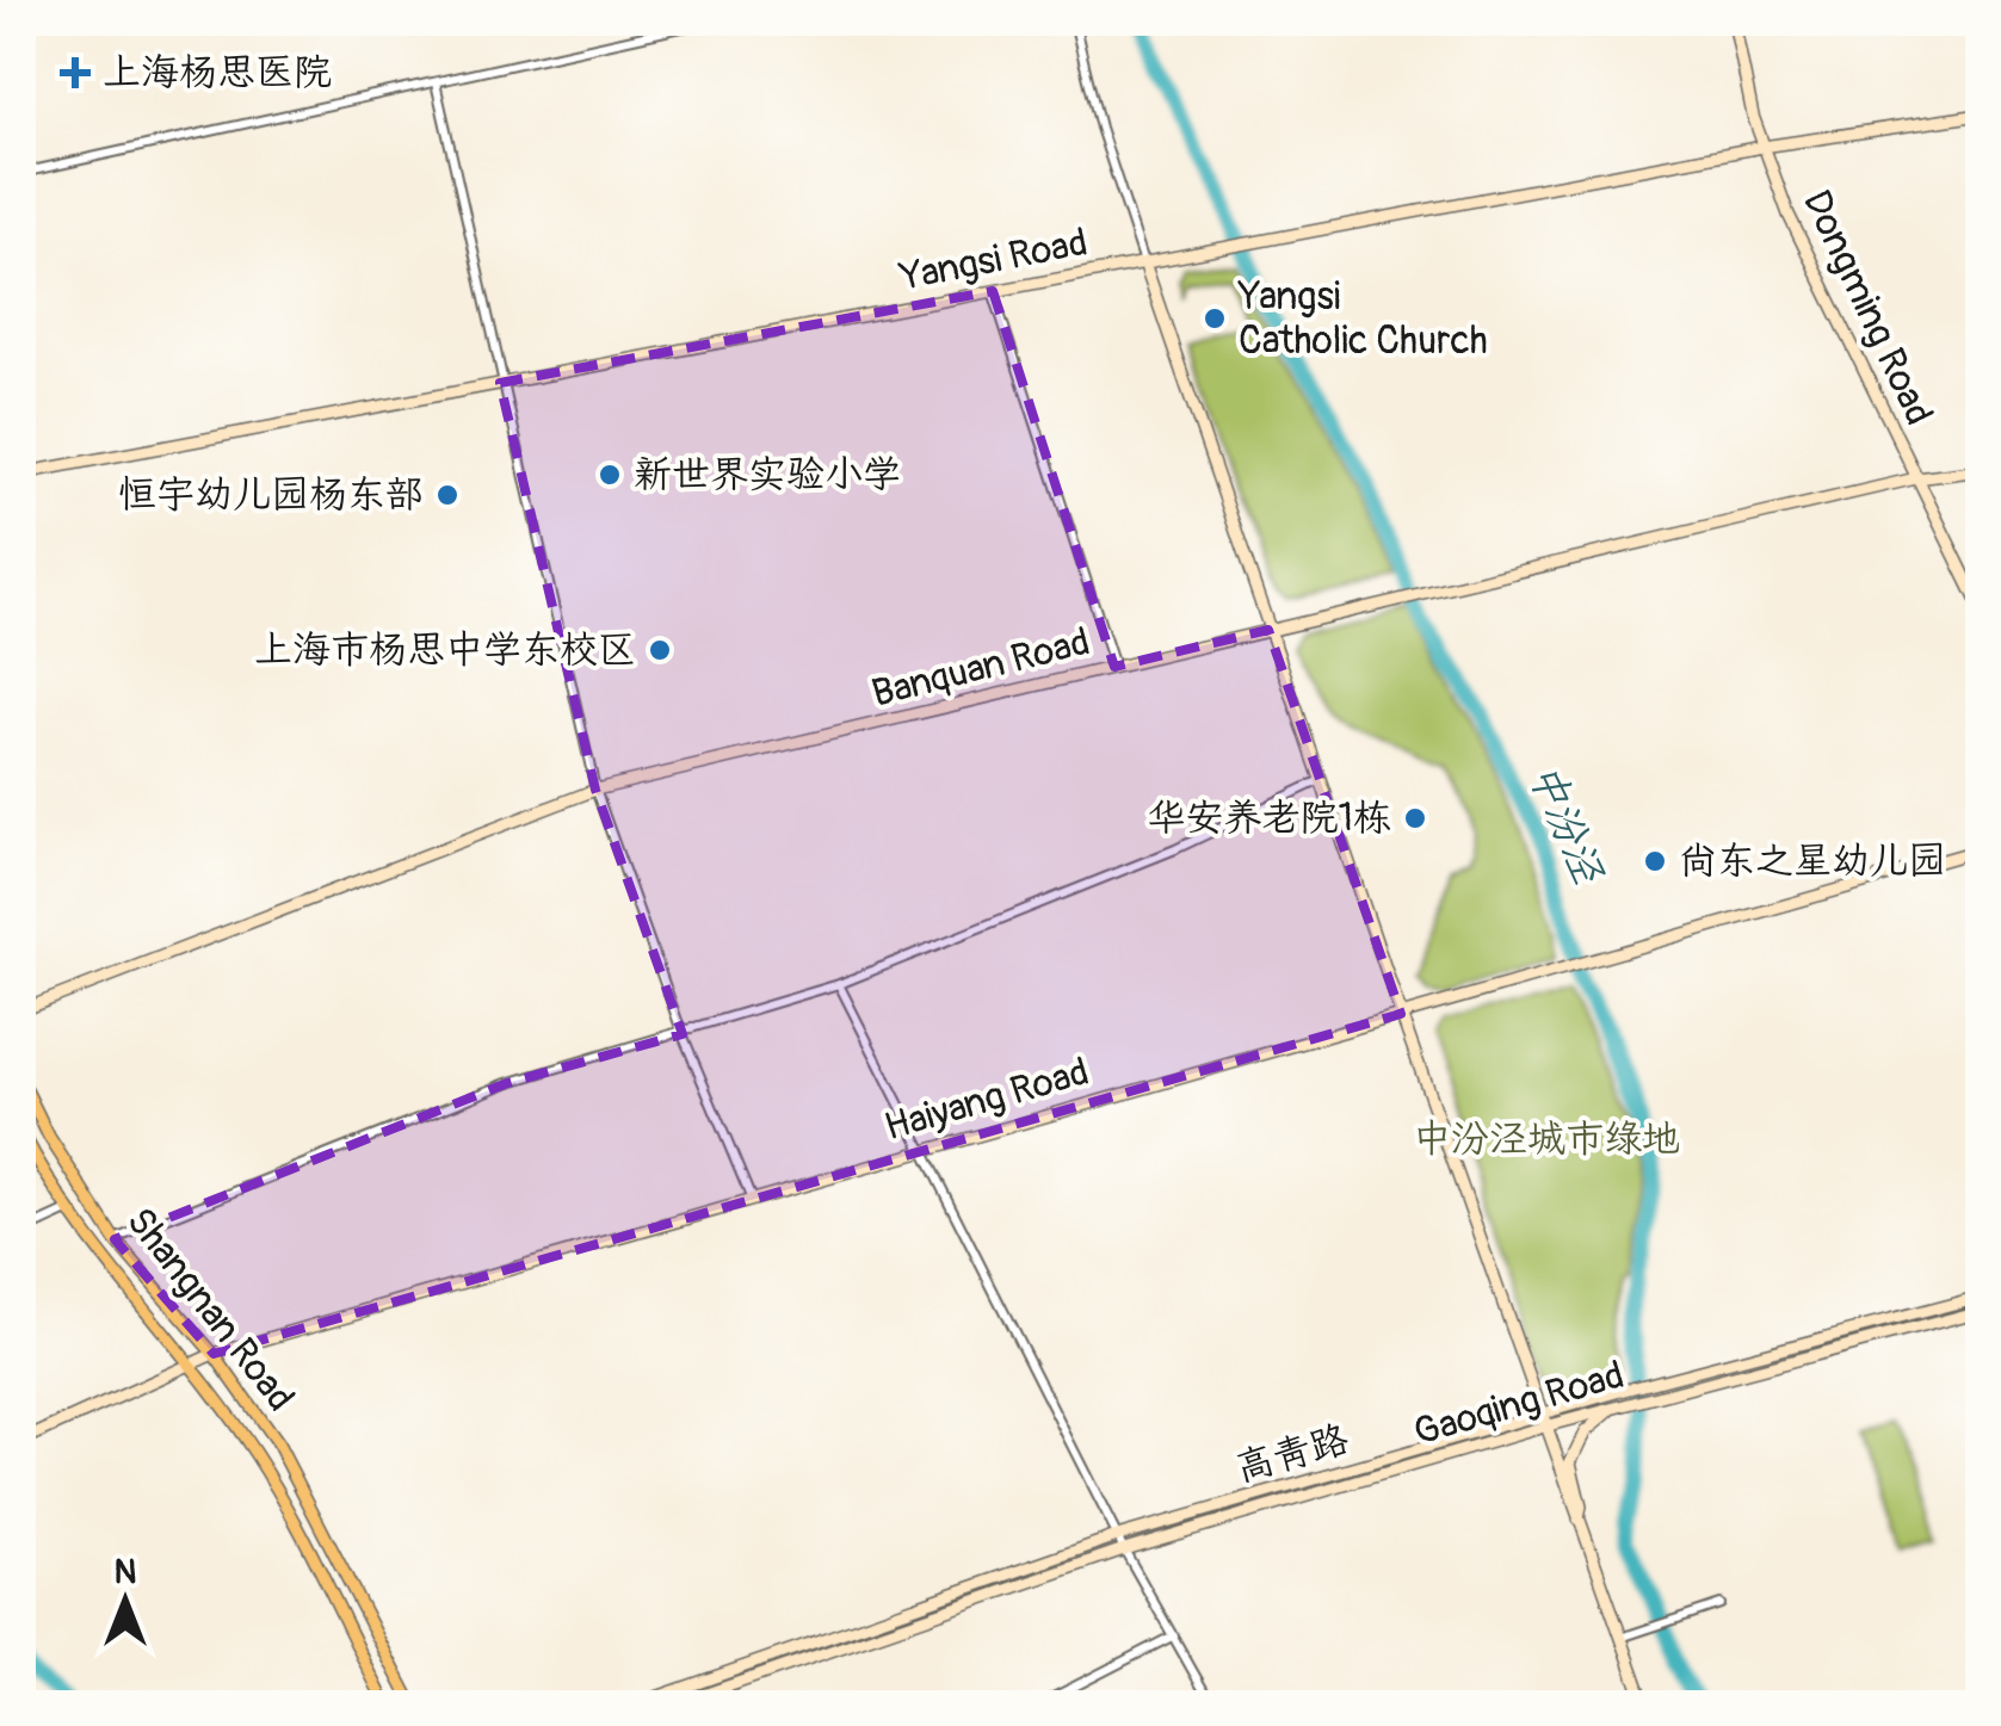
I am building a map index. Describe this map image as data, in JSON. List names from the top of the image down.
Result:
{
  "streets": {
    "main road": ["Shangnan Road"],
    "street": [
      "Yangsi Road",
      "Dongming Road",
      "Banquan Road",
      "Haiyang Road",
      "Gaoqing Road",
      "高青路"
    ]
  },
  "crossings": [
    ["Yangsi Road", "Dongming Road"],
    ["Dongming Road", "Banquan Road"],
    ["Haiyang Road", "Shangnan Road"],
    ["Gaoqing Road", "高青路"]
  ],
  "water": ["中汾泾"],
  "parks": ["中汾泾城市绿地"],
  "places": {
    "health": ["上海杨思医院"],
    "other": [
      "Yangsi Catholic Church",
      "新世界实验小学",
      "恒宇幼儿园杨东部",
      "上海市杨思中学东校区",
      "华安养老院1栋",
      "尚东之星幼儿园"
    ]
  },
  "north": "top"
}
